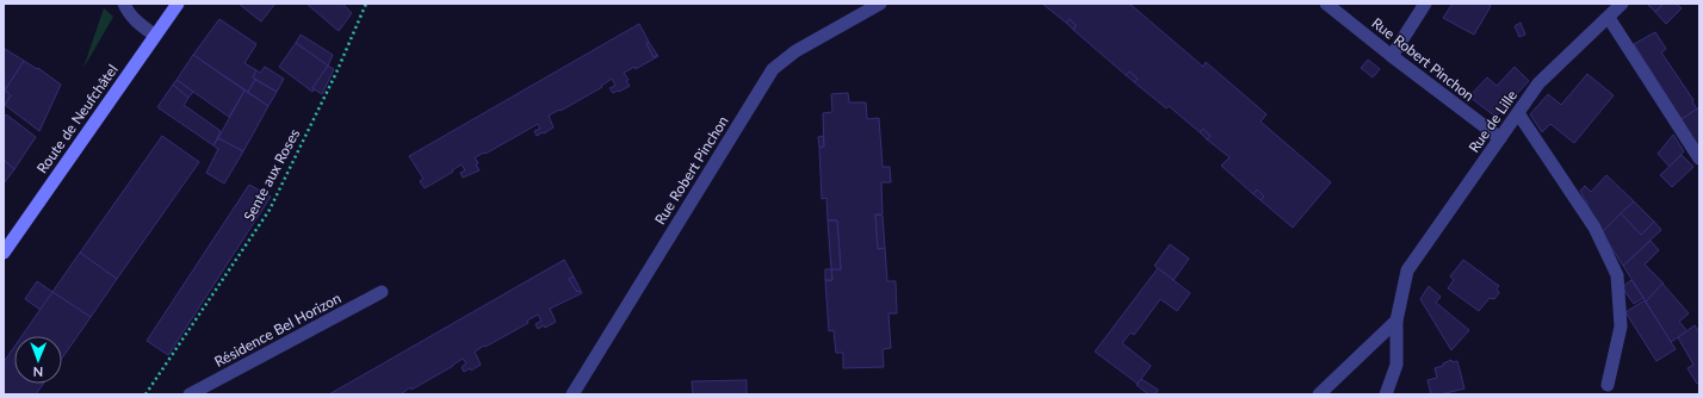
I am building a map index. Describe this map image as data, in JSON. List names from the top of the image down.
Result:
{
  "streets": {
    "main road": ["Route de Neufchâtel"],
    "street": ["Rue Robert Pinchon", "Rue de Lille", "Résidence Bel Horizon"],
    "path": ["Sente aux Roses"]
  },
  "crossings": [
    ["Rue Robert Pinchon", "Rue de Lille"]
  ],
  "north": "bottom"
}
